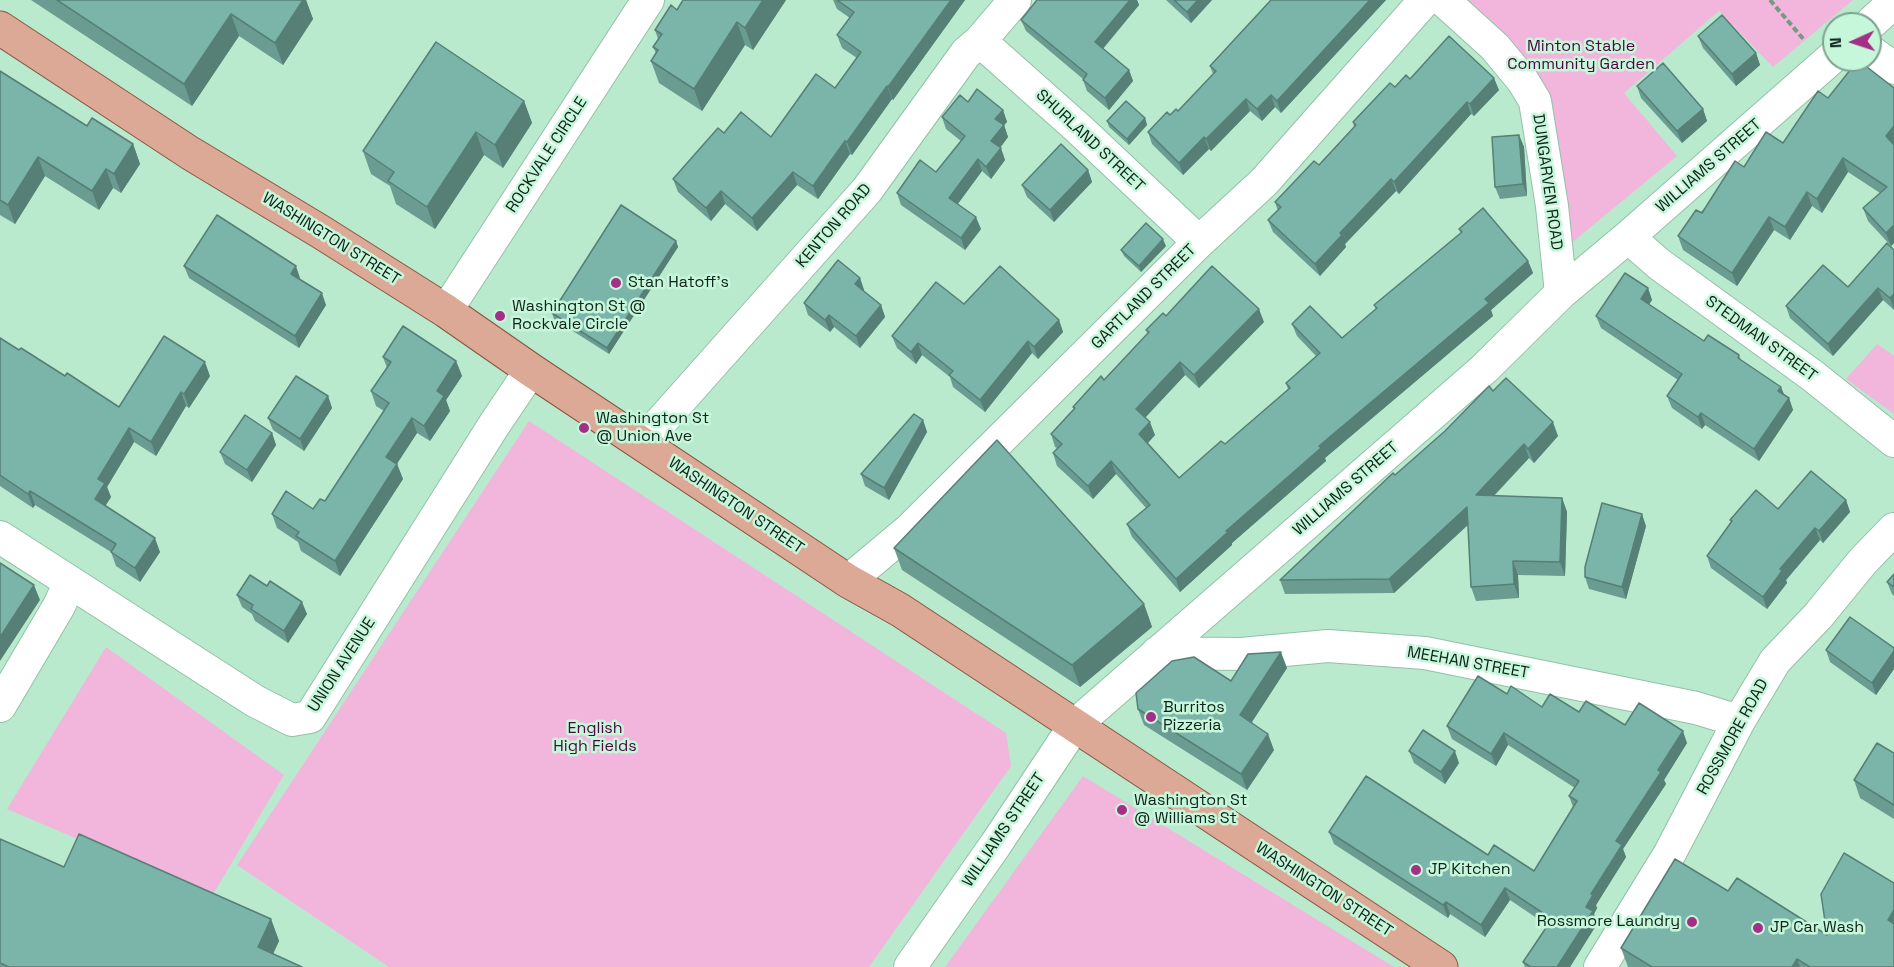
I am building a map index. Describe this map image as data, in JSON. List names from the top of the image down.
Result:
{
  "streets": {
    "main road": ["WASHINGTON STREET"],
    "street": [
      "SHURLAND STREET",
      "ROCKVALE CIRCLE",
      "WILLIAMS STREET",
      "DUNGARVEN ROAD",
      "KENTON ROAD",
      "GARTLAND STREET",
      "STEDMAN STREET",
      "MEEHAN STREET",
      "UNION AVENUE",
      "ROSSMORE ROAD"
    ]
  },
  "crossings": [
    ["SHURLAND STREET", "KENTON ROAD"],
    ["SHURLAND STREET", "GARTLAND STREET"],
    ["ROCKVALE CIRCLE", "WASHINGTON STREET"],
    ["WILLIAMS STREET", "DUNGARVEN ROAD"],
    ["WILLIAMS STREET", "WASHINGTON STREET"],
    ["WILLIAMS STREET", "STEDMAN STREET"],
    ["WILLIAMS STREET", "MEEHAN STREET"],
    ["KENTON ROAD", "WASHINGTON STREET"],
    ["WASHINGTON STREET", "GARTLAND STREET"],
    ["WASHINGTON STREET", "UNION AVENUE"],
    ["MEEHAN STREET", "ROSSMORE ROAD"]
  ],
  "parks": ["Minton Stable Community Garden", "English High Fields"],
  "places": [
    "Stan Hatoff's",
    "Washington St @ Rockvale Circle",
    "Washington St @ Union Ave",
    "Burritos Pizzeria",
    "Washington St @ Williams St",
    "JP Kitchen",
    "Rossmore Laundry",
    "JP Car Wash"
  ],
  "north": "left"
}
